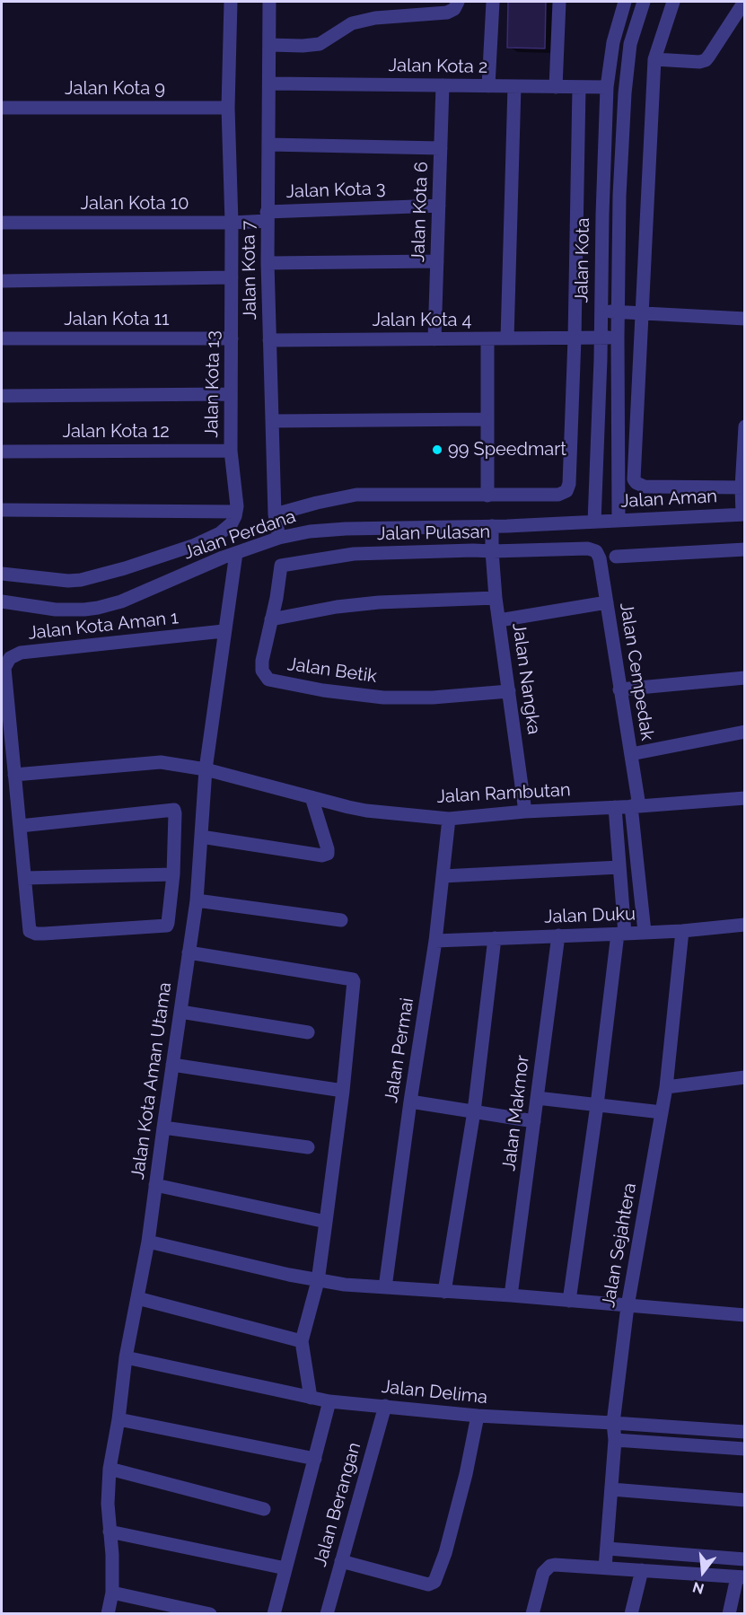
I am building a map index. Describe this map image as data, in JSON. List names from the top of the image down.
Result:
{
  "streets": {
    "street": [
      "Jalan Kota 2",
      "Jalan Kota 9",
      "Jalan Kota 3",
      "Jalan Kota 10",
      "Jalan Kota 6",
      "Jalan Kota",
      "Jalan Kota 7",
      "Jalan Kota 11",
      "Jalan Kota 4",
      "Jalan Kota 13",
      "Jalan Kota 12",
      "Jalan Aman",
      "Jalan Pulasan",
      "Jalan Perdana",
      "Jalan Kota Aman 1",
      "Jalan Betik",
      "Jalan Cempedak",
      "Jalan Nangka",
      "Jalan Rambutan",
      "Jalan Duku",
      "Jalan Permai",
      "Jalan Kota Aman Utama",
      "Jalan Makmor",
      "Jalan Sejahtera",
      "Jalan Delima",
      "Jalan Berangan"
    ]
  },
  "crossings": [
    ["Jalan Kota 2", "Jalan Kota 6"],
    ["Jalan Kota 2", "Jalan Kota"],
    ["Jalan Kota 2", "Jalan Kota 7"],
    ["Jalan Kota 9", "Jalan Kota 13"],
    ["Jalan Kota 3", "Jalan Kota 10"],
    ["Jalan Kota 3", "Jalan Kota 6"],
    ["Jalan Kota 3", "Jalan Kota 7"],
    ["Jalan Kota 10", "Jalan Kota 7"],
    ["Jalan Kota 10", "Jalan Kota 13"],
    ["Jalan Kota 6", "Jalan Kota 4"],
    ["Jalan Kota", "Jalan Kota 4"],
    ["Jalan Kota", "Jalan Aman"],
    ["Jalan Kota", "Jalan Perdana"],
    ["Jalan Kota 7", "Jalan Kota 4"],
    ["Jalan Kota 7", "Jalan Perdana"],
    ["Jalan Kota 11", "Jalan Kota 13"],
    ["Jalan Kota 13", "Jalan Kota 12"],
    ["Jalan Aman", "Jalan Perdana"],
    ["Jalan Pulasan", "Jalan Betik"],
    ["Jalan Pulasan", "Jalan Cempedak"],
    ["Jalan Pulasan", "Jalan Nangka"],
    ["Jalan Perdana", "Jalan Nangka"],
    ["Jalan Perdana", "Jalan Kota Aman Utama"],
    ["Jalan Kota Aman 1", "Jalan Rambutan"],
    ["Jalan Kota Aman 1", "Jalan Kota Aman Utama"],
    ["Jalan Betik", "Jalan Nangka"],
    ["Jalan Cempedak", "Jalan Rambutan"],
    ["Jalan Cempedak", "Jalan Duku"],
    ["Jalan Nangka", "Jalan Rambutan"],
    ["Jalan Rambutan", "Jalan Permai"],
    ["Jalan Rambutan", "Jalan Kota Aman Utama"],
    ["Jalan Duku", "Jalan Permai"],
    ["Jalan Duku", "Jalan Makmor"],
    ["Jalan Duku", "Jalan Sejahtera"],
    ["Jalan Kota Aman Utama", "Jalan Delima"],
    ["Jalan Sejahtera", "Jalan Delima"],
    ["Jalan Delima", "Jalan Berangan"]
  ],
  "places": ["99 Speedmart"],
  "north": "bottom"
}
